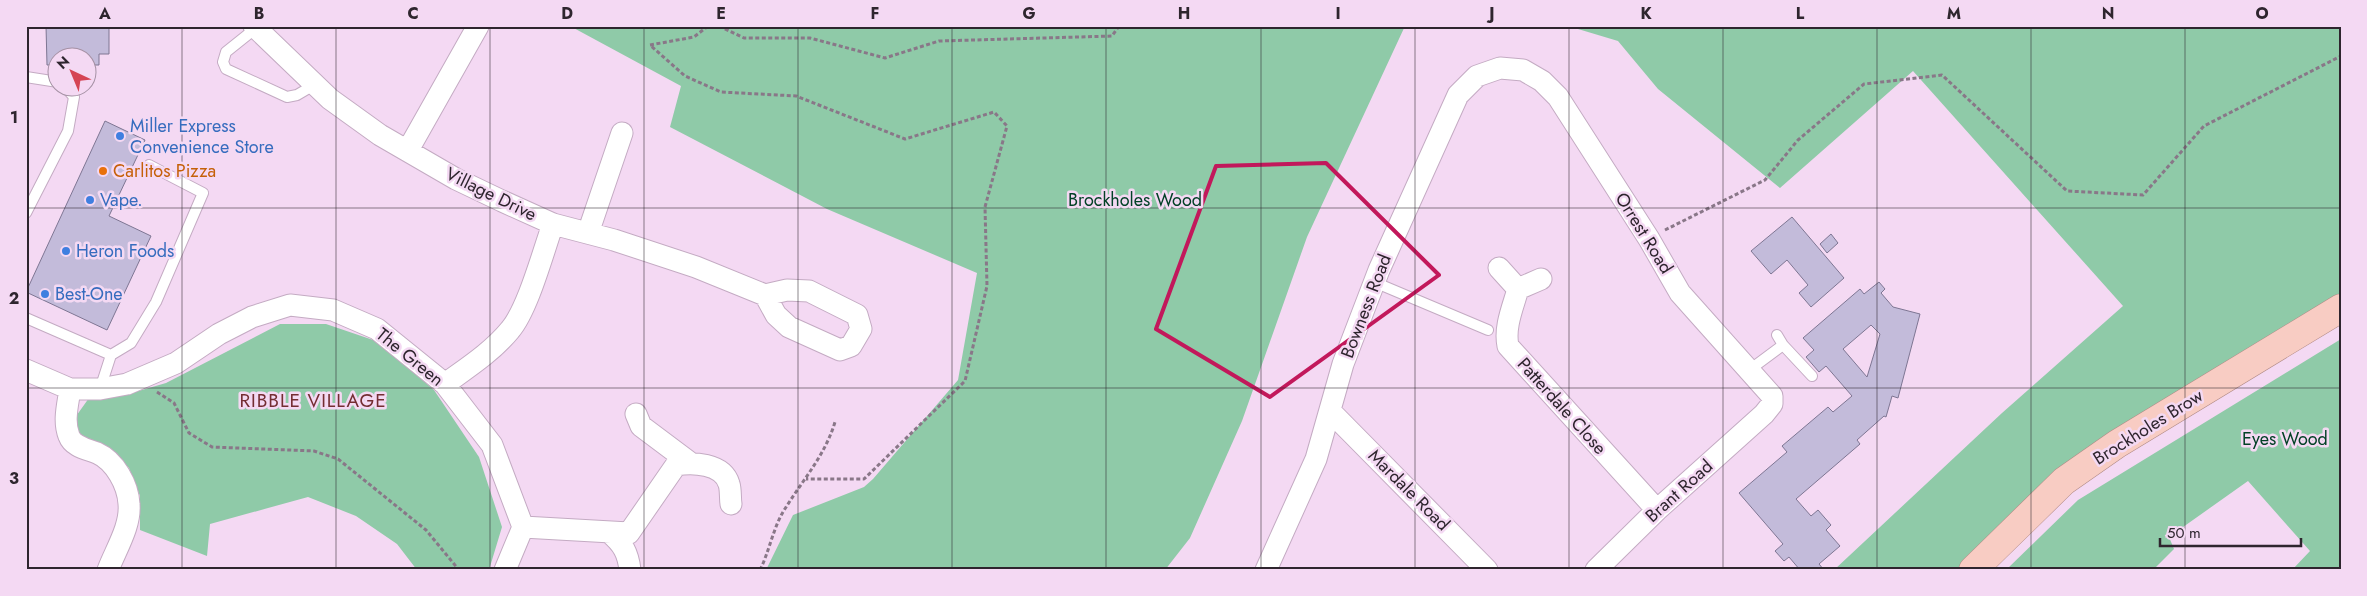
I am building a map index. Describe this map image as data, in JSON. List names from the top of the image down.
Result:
{
  "streets": {
    "highway": ["Brockholes Brow"],
    "street": [
      "Village Drive",
      "Orrest Road",
      "Bowness Road",
      "The Green",
      "Patterdale Close",
      "Mardale Road",
      "Brant Road"
    ]
  },
  "crossings": [
    ["Orrest Road", "Bowness Road"],
    ["Orrest Road", "Brant Road"],
    ["Bowness Road", "Mardale Road"],
    ["Patterdale Close", "Brant Road"]
  ],
  "districts": ["RIBBLE VILLAGE"],
  "parks": ["Brockholes Wood", "Eyes Wood"],
  "places": [
    "Miller Express Convenience Store",
    "Carlitos Pizza",
    "Vape.",
    "Heron Foods",
    "Best-One"
  ],
  "scale_bar": "50 m",
  "north": "top left",
  "grid": {
    "columns": [
      "A",
      "B",
      "C",
      "D",
      "E",
      "F",
      "G",
      "H",
      "I",
      "J",
      "K",
      "L",
      "M",
      "N",
      "O"
    ],
    "rows": ["1", "2", "3"]
  }
}
